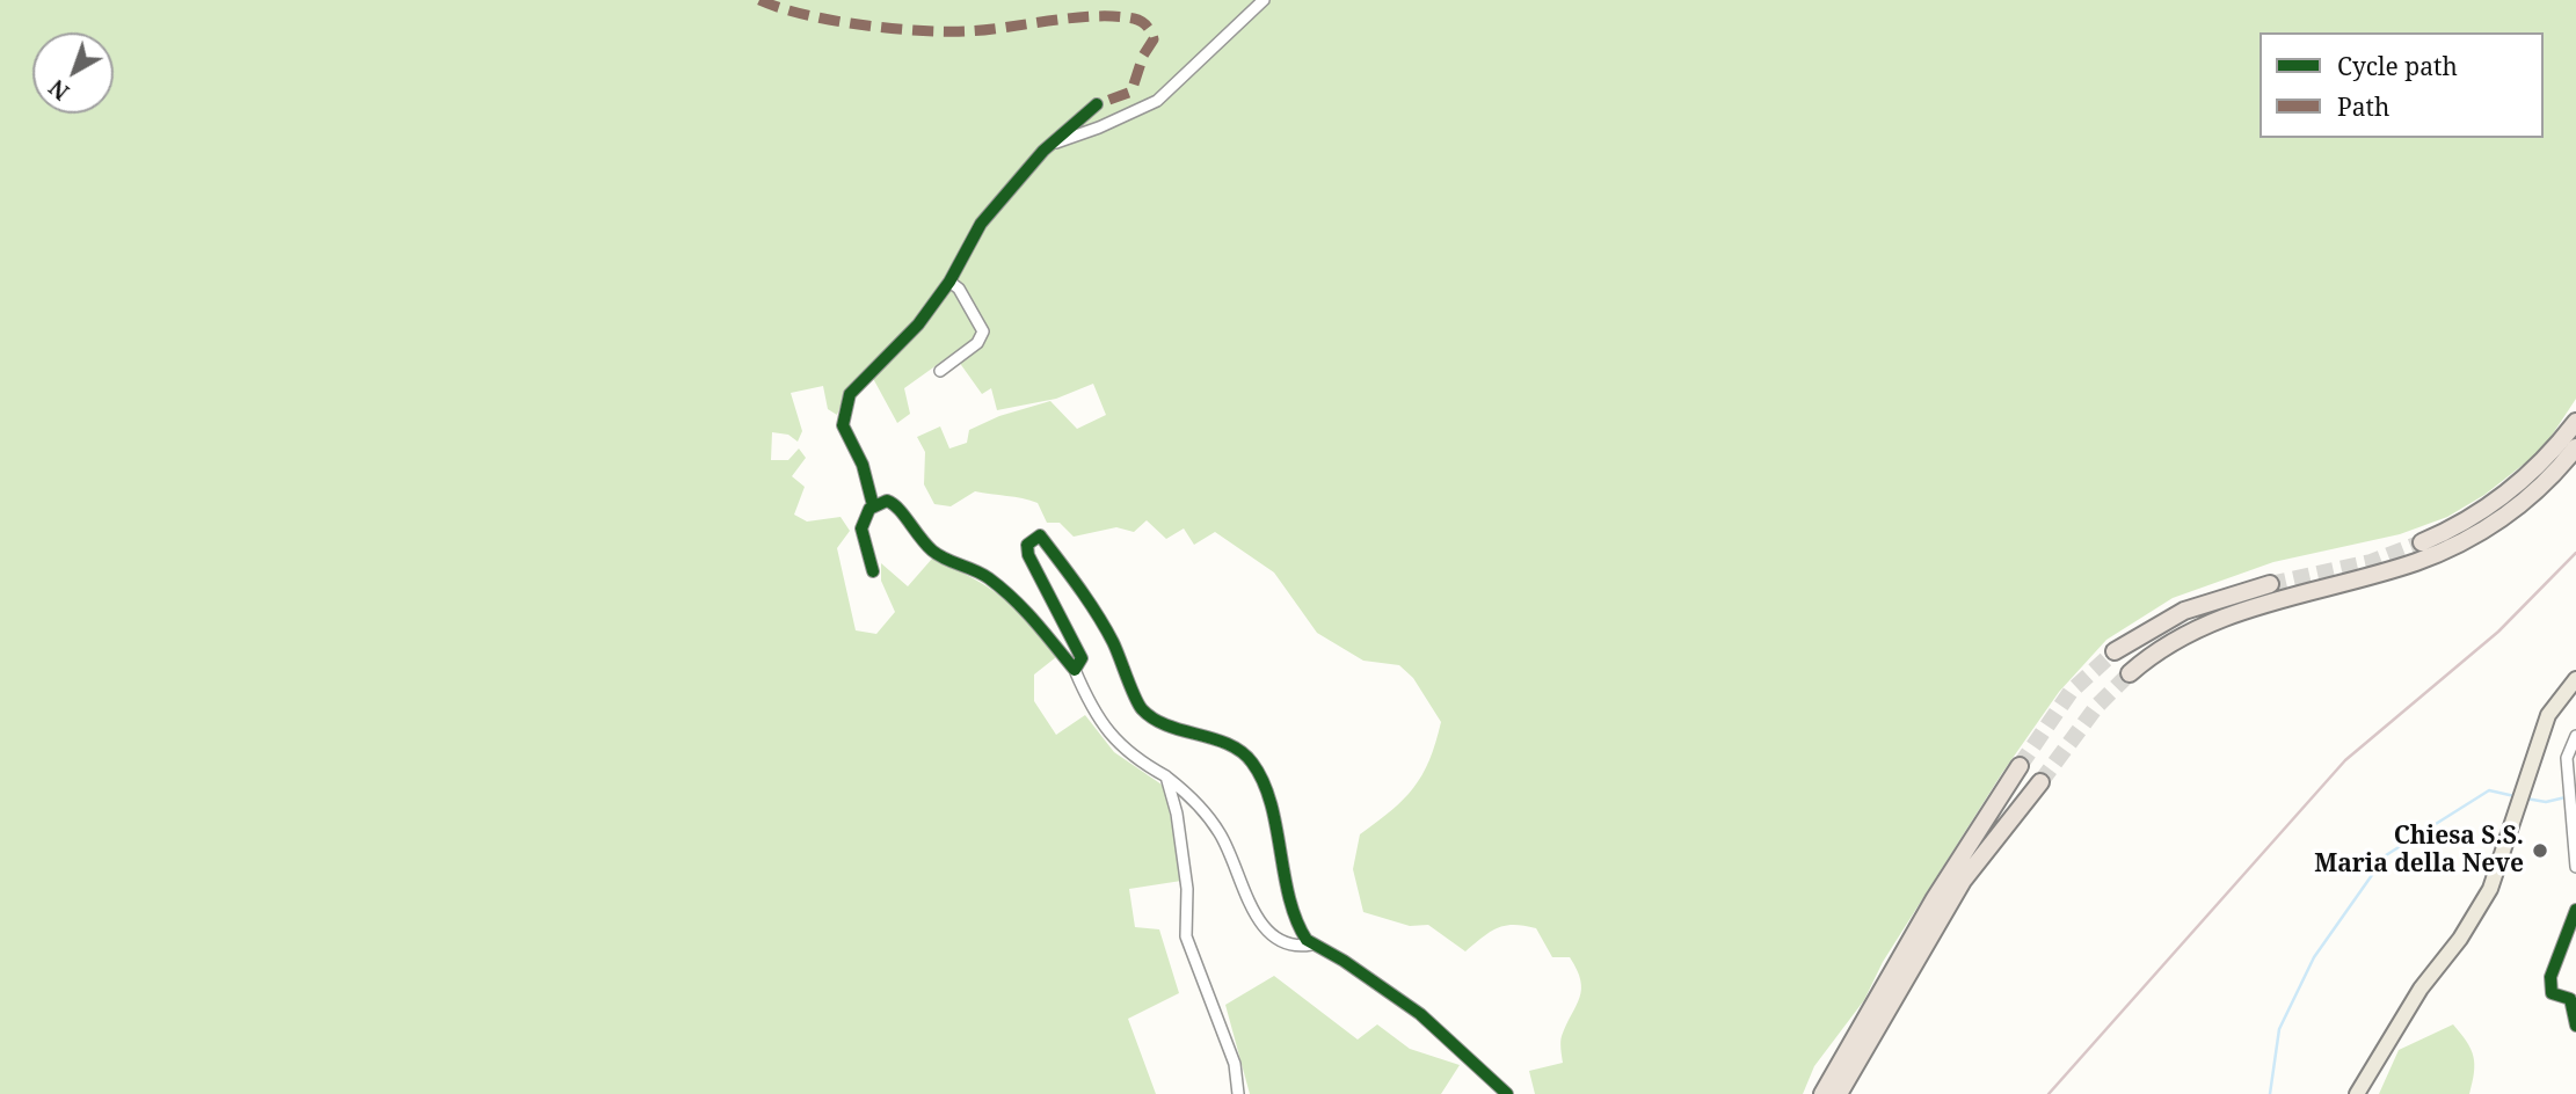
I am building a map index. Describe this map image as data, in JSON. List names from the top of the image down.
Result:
{
  "places": ["Chiesa S.S. Maria della Neve"],
  "legend": ["Cycle path", "Path"],
  "north": "bottom left"
}
